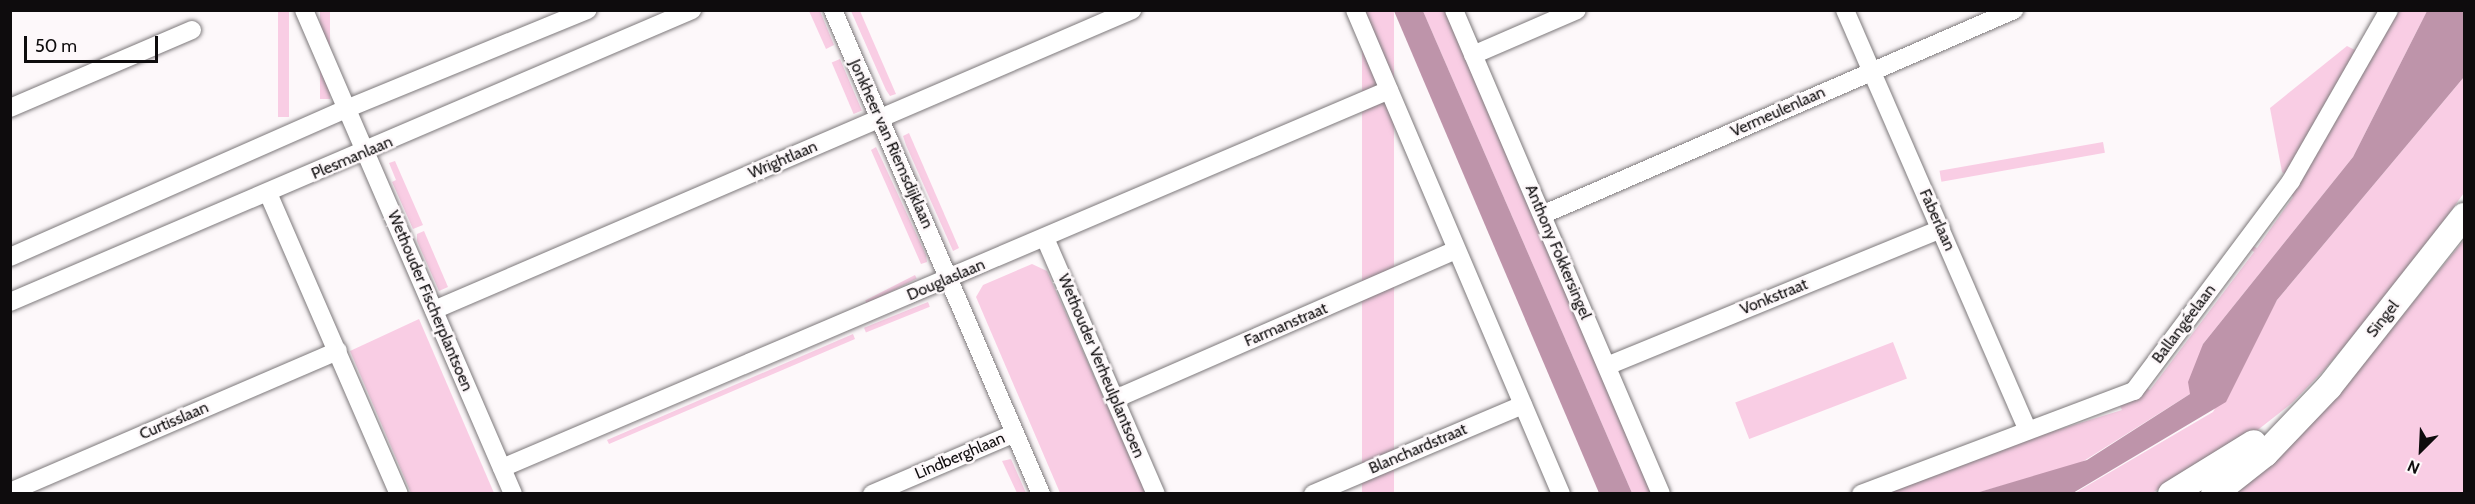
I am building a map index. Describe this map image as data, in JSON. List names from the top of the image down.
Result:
{
  "streets": {
    "main road": ["Singel"],
    "street": [
      "Vermeulenlaan",
      "Jonkheer van Riemsdijklaan",
      "Plesmanlaan",
      "Wrightlaan",
      "Faberlaan",
      "Anthony Fokkersingel",
      "Douglaslaan",
      "Vonkstraat",
      "Wethouder Fischerplantsoen",
      "Ballangéelaan",
      "Farmanstraat",
      "Wethouder Verheulplantsoen",
      "Curtisslaan",
      "Blanchardstraat",
      "Lindberghlaan"
    ]
  },
  "crossings": [
    ["Vermeulenlaan", "Faberlaan"],
    ["Vermeulenlaan", "Anthony Fokkersingel"],
    ["Jonkheer van Riemsdijklaan", "Wrightlaan"],
    ["Jonkheer van Riemsdijklaan", "Douglaslaan"],
    ["Plesmanlaan", "Wethouder Fischerplantsoen"],
    ["Wrightlaan", "Wethouder Fischerplantsoen"],
    ["Faberlaan", "Vonkstraat"],
    ["Faberlaan", "Ballangéelaan"],
    ["Anthony Fokkersingel", "Vonkstraat"],
    ["Douglaslaan", "Wethouder Fischerplantsoen"],
    ["Douglaslaan", "Wethouder Verheulplantsoen"],
    ["Farmanstraat", "Wethouder Verheulplantsoen"]
  ],
  "scale_bar": "50 m",
  "north": "bottom left"
}
